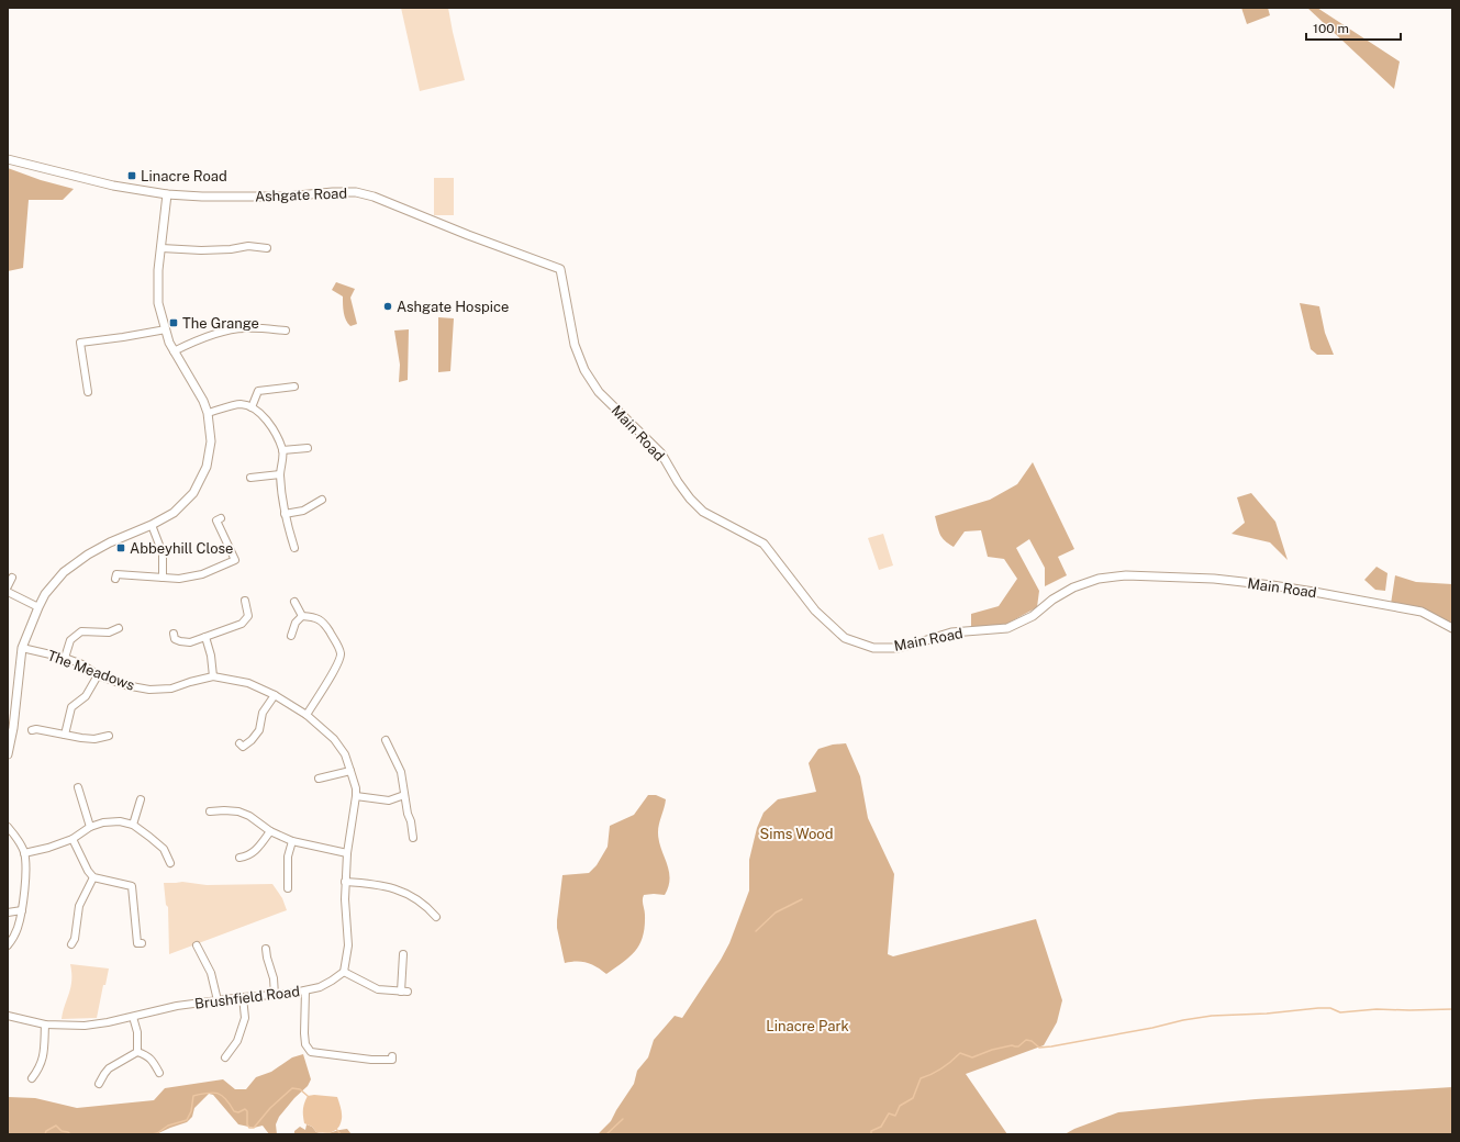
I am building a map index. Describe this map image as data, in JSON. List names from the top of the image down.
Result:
{
  "streets": {
    "street": [
      "Ashgate Road",
      "Main Road",
      "The Meadows",
      "Brushfield Road"
    ]
  },
  "crossings": [
    ["Ashgate Road", "Main Road"]
  ],
  "parks": ["Sims Wood", "Linacre Park"],
  "places": {
    "transit": ["Linacre Road", "The Grange", "Abbeyhill Close"],
    "other": ["Ashgate Hospice"]
  },
  "scale_bar": "100 m"
}
